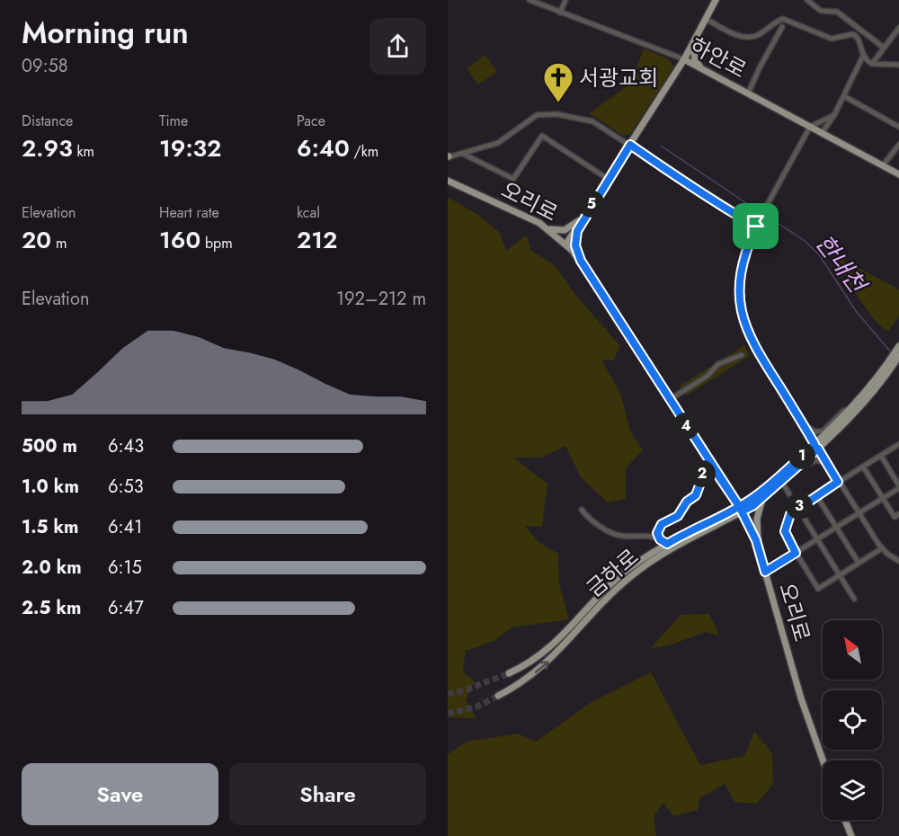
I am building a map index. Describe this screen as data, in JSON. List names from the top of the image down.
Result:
{
  "streets": {
    "main road": ["하안로", "오리로", "금하로"]
  },
  "crossings": [
    ["오리로", "금하로"]
  ],
  "water": ["한내천"],
  "places": {
    "church": ["서광교회"]
  },
  "north": "top left",
  "page": {
    "heading": ["Morning run", "09:58"],
    "stats": [
      ["Distance", "2.93 km"],
      ["Time", "19:32"],
      ["Pace", "6:40 /km"],
      ["Elevation", "20 m"],
      ["Heart rate", "160 bpm"],
      ["kcal", "212"]
    ],
    "pins": [
      "5",
      "4",
      "1",
      "2",
      "3"
    ],
    "chart": ["Elevation", "192–212 m"],
    "list": [
      {
        "name": "500 m",
        "note": "6:43"
      },
      {
        "name": "1.0 km",
        "note": "6:53"
      },
      {
        "name": "1.5 km",
        "note": "6:41"
      },
      {
        "name": "2.0 km",
        "note": "6:15"
      },
      {
        "name": "2.5 km",
        "note": "6:47"
      }
    ],
    "buttons": ["Save", "Share"]
  }
}
